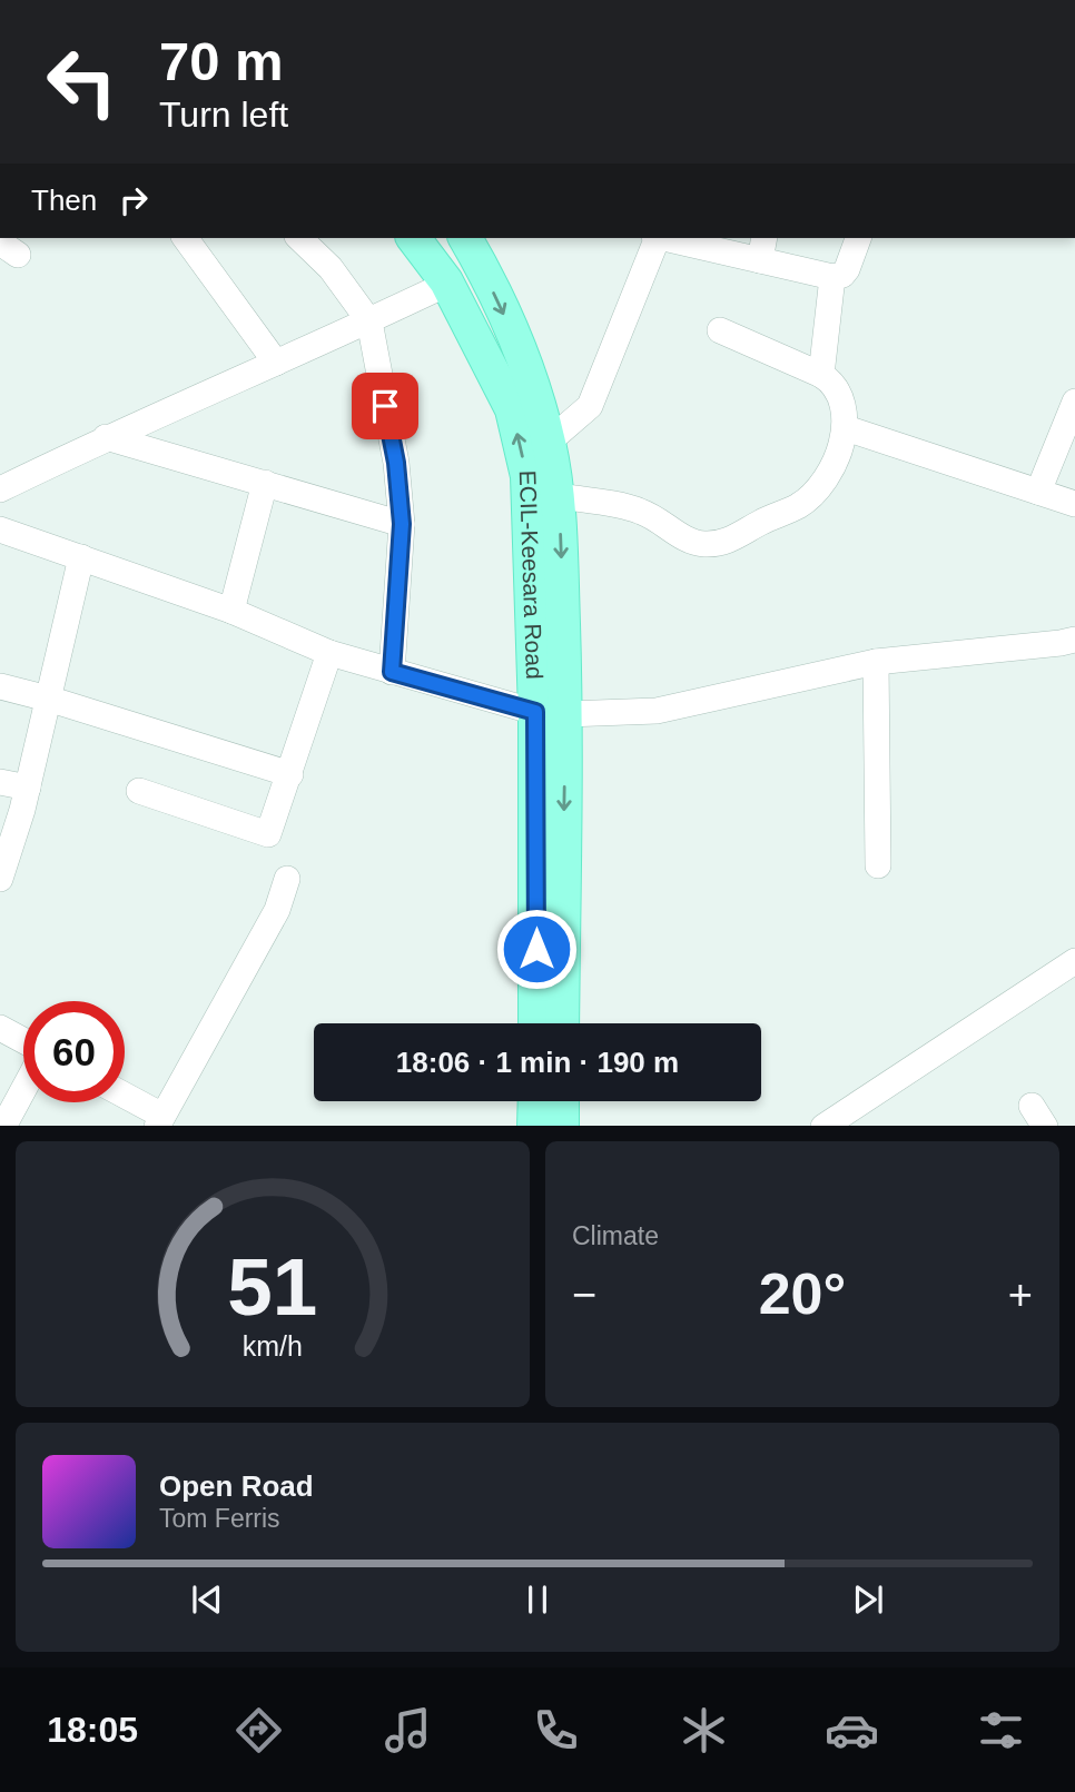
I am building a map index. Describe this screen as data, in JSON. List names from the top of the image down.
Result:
{
  "streets": {
    "main road": ["ECIL-Keesara Road"]
  },
  "page": {
    "turn": ["70 m", "Turn left"],
    "then": "Then",
    "limit": "60",
    "trip": "18:06 · 1 min · 190 m",
    "tile": "Climate",
    "heat": ["−", "20°", "+"],
    "song": ["Open Road", "Tom Ferris"],
    "tabs": "18:05",
    "gauge": ["51", "km/h"]
  }
}
